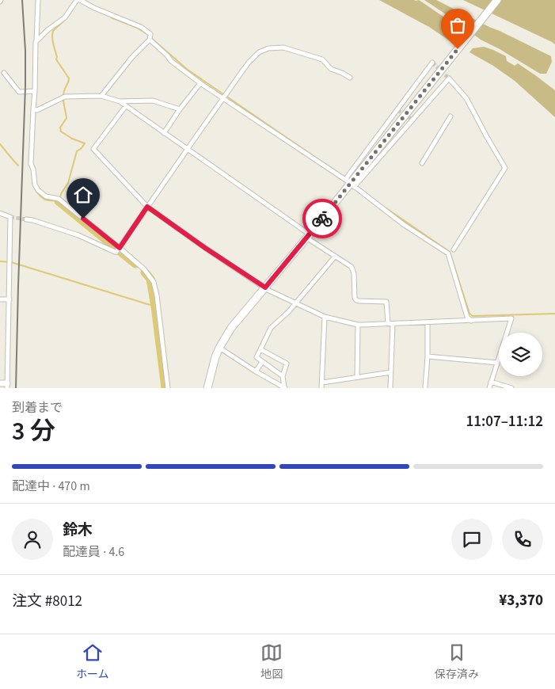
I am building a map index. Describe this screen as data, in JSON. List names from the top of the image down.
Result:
{
  "page": {
    "heading": ["3 分", "到着まで", "11:07–11:12"],
    "panel": [
      "鈴木",
      "配達員 · 4.6",
      "注文 #8012",
      "¥3,370"
    ],
    "bar": "配達中 · 470 m",
    "tabs": ["ホーム", "地図", "保存済み"]
  }
}
